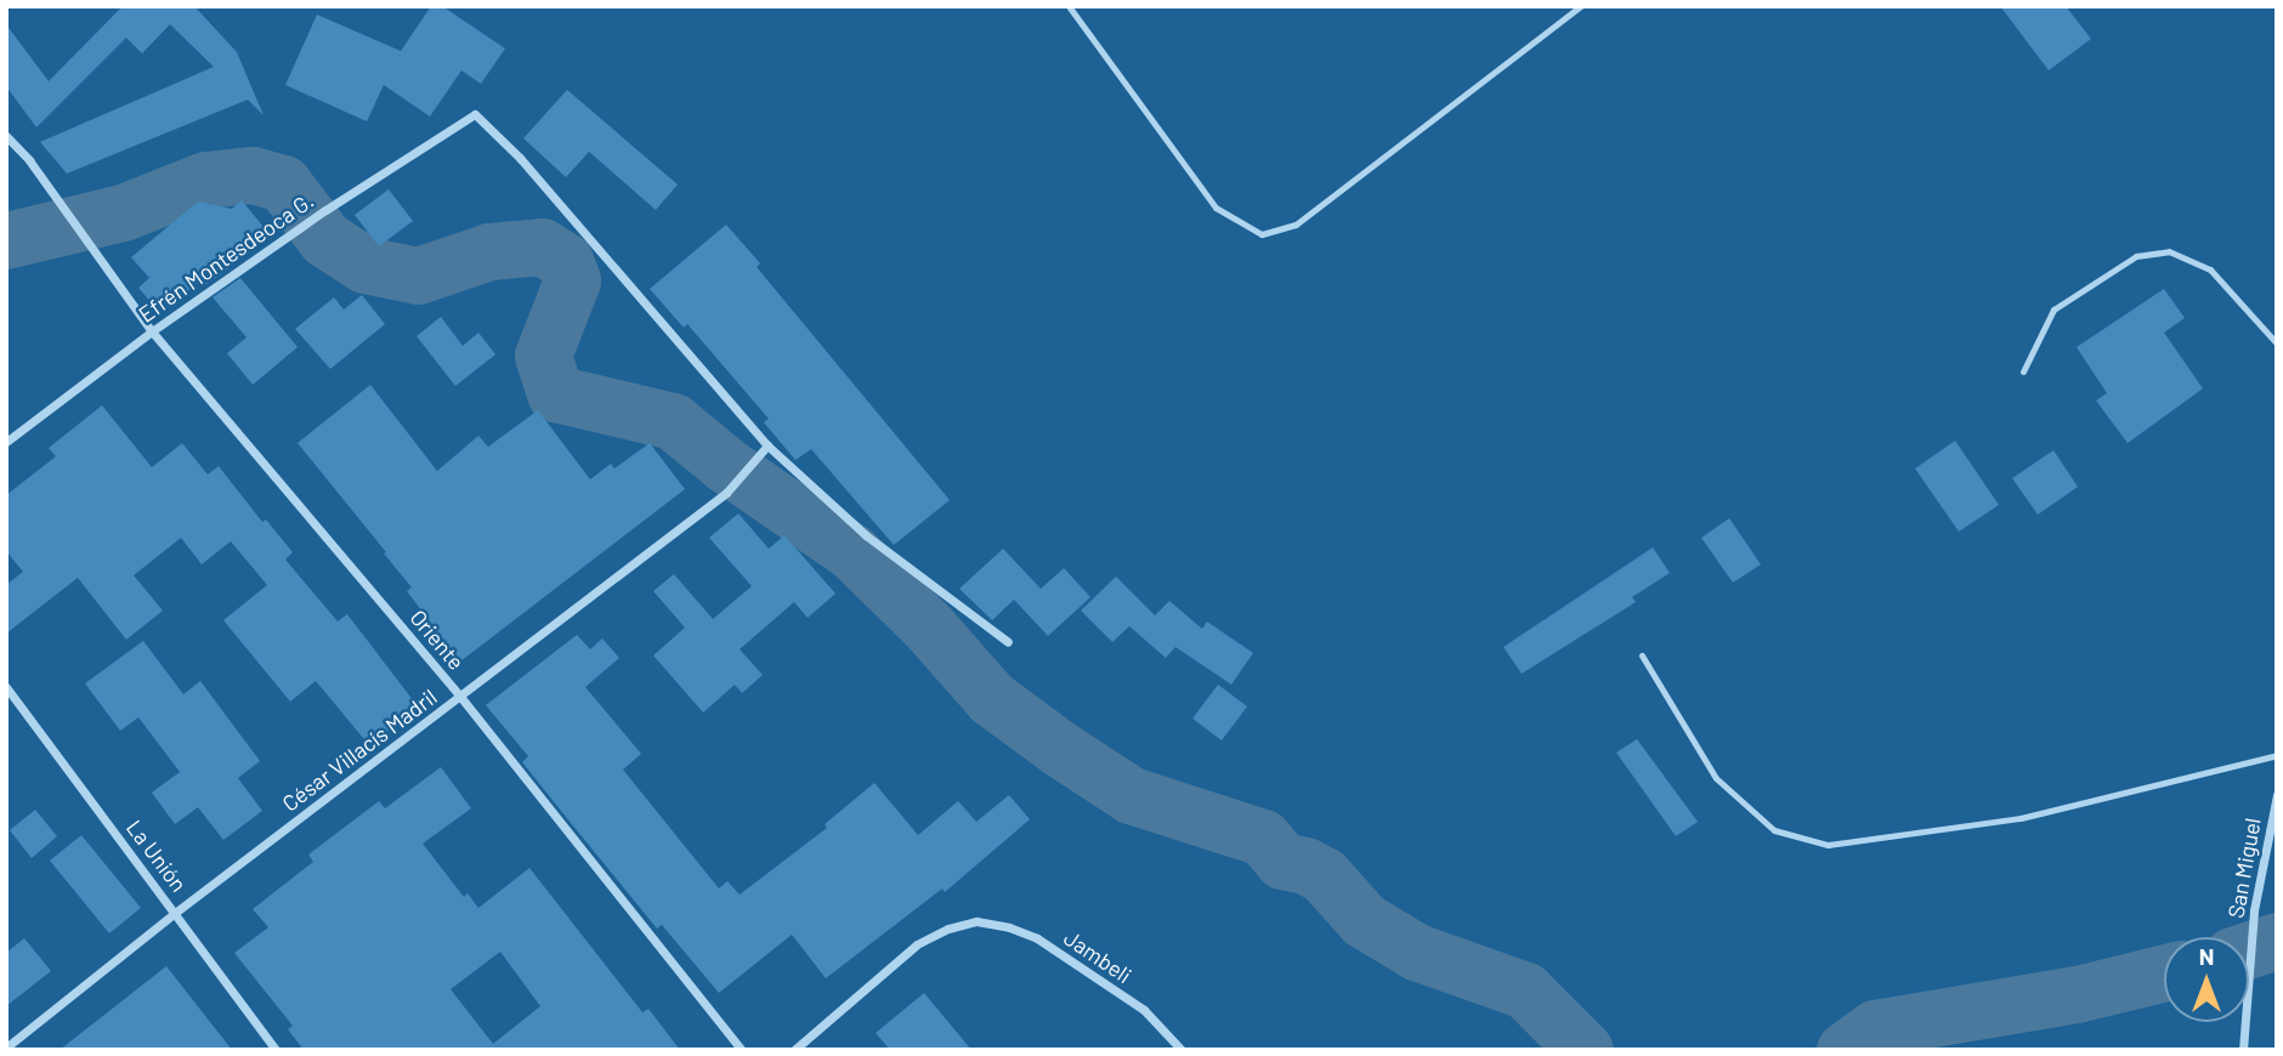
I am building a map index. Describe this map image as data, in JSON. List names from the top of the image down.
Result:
{
  "streets": {
    "street": [
      "Efrén Montesdeoca G.",
      "Oriente",
      "César Villacís Madril",
      "La Unión",
      "San Miguel",
      "Jambeli"
    ]
  },
  "crossings": [
    ["Efrén Montesdeoca G.", "Oriente"],
    ["Efrén Montesdeoca G.", "César Villacís Madril"],
    ["Oriente", "César Villacís Madril"],
    ["César Villacís Madril", "La Unión"]
  ],
  "north": "top"
}
